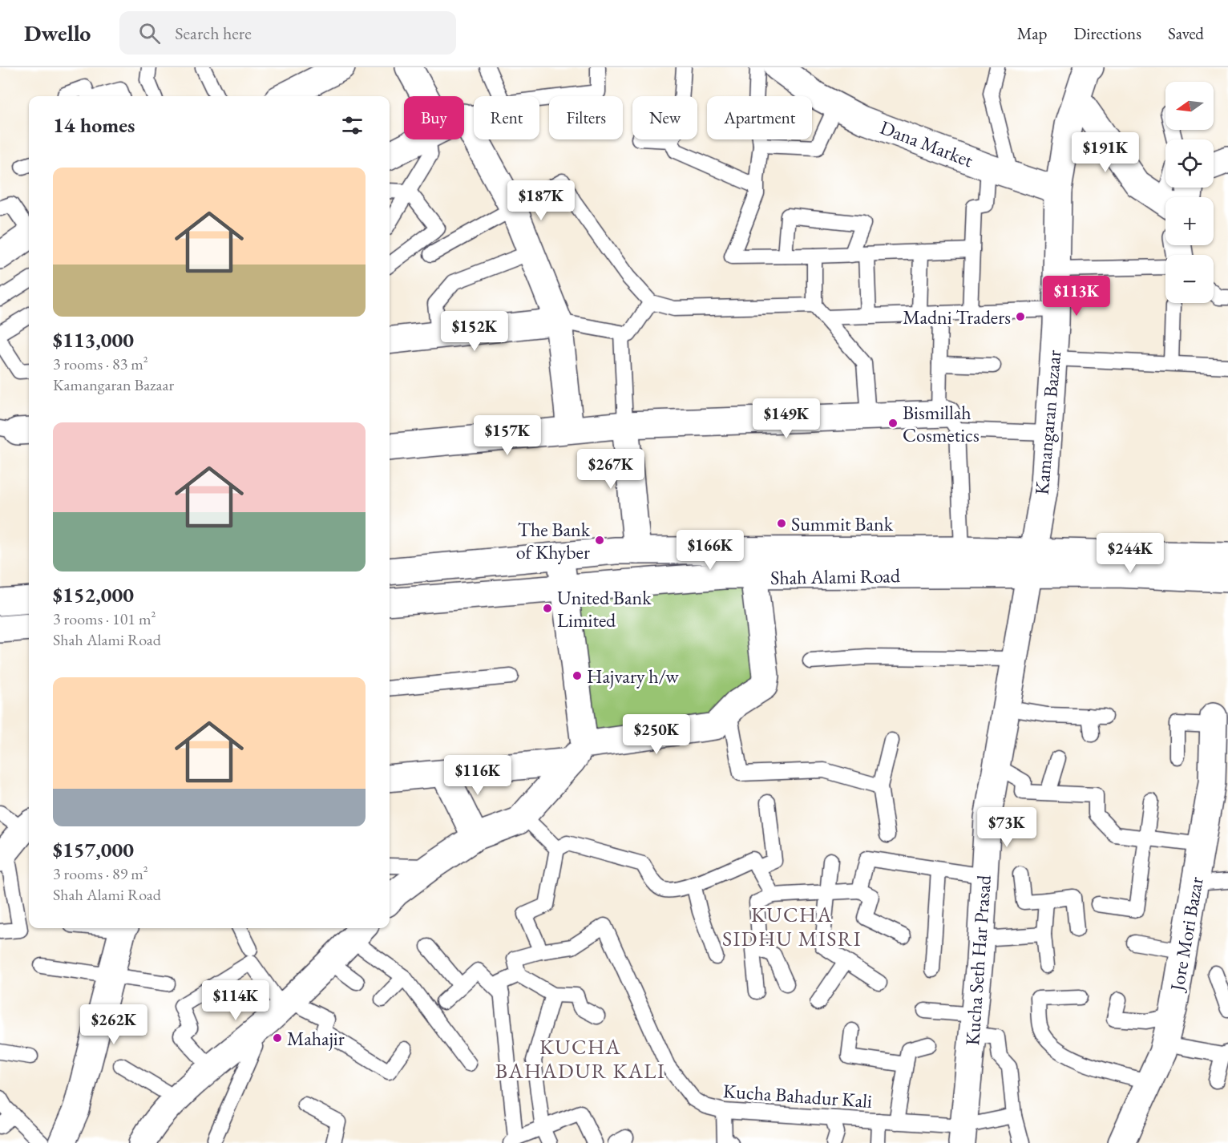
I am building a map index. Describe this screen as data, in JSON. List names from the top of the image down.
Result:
{
  "streets": {
    "street": [
      "Dana Market",
      "Kamangaran Bazaar",
      "Shah Alami Road",
      "Jore Mori Bazar",
      "Kucha Seth Har Prasad"
    ],
    "lane": ["Kucha Bahadur Kali"]
  },
  "crossings": [
    ["Dana Market", "Kamangaran Bazaar"],
    ["Kamangaran Bazaar", "Shah Alami Road"],
    ["Kamangaran Bazaar", "Kucha Seth Har Prasad"],
    ["Shah Alami Road", "Kucha Seth Har Prasad"],
    ["Kucha Seth Har Prasad", "Kucha Bahadur Kali"]
  ],
  "districts": ["KUCHA SIDHU MISRI", "KUCHA BAHADUR KALI"],
  "places": [
    "Madni Traders",
    "Bismillah Cosmetics",
    "Summit Bank",
    "The Bank of Khyber",
    "United Bank Limited",
    "Hajvary h/w",
    "Mahajir"
  ],
  "north": "left",
  "page": {
    "header": "Dwello",
    "search": "Search here",
    "nav": ["Map", "Directions", "Saved"],
    "map_buttons": ["+", "−"],
    "chip": [
      "Buy",
      "Rent",
      "Filters",
      "New",
      "Apartment"
    ],
    "heading": "14 homes",
    "price": [
      "$191K",
      "$187K",
      "$113K",
      "$152K",
      "$149K",
      "$157K",
      "$267K",
      "$166K",
      "$244K",
      "$250K",
      "$116K",
      "$73K",
      "$114K",
      "$262K"
    ],
    "list": [
      {
        "name": "$113,000",
        "note": "3 rooms · 83 m² · Kamangaran Bazaar"
      },
      {
        "name": "$152,000",
        "note": "3 rooms · 101 m² · Shah Alami Road"
      },
      {
        "name": "$157,000",
        "note": "3 rooms · 89 m² · Shah Alami Road"
      }
    ]
  }
}
